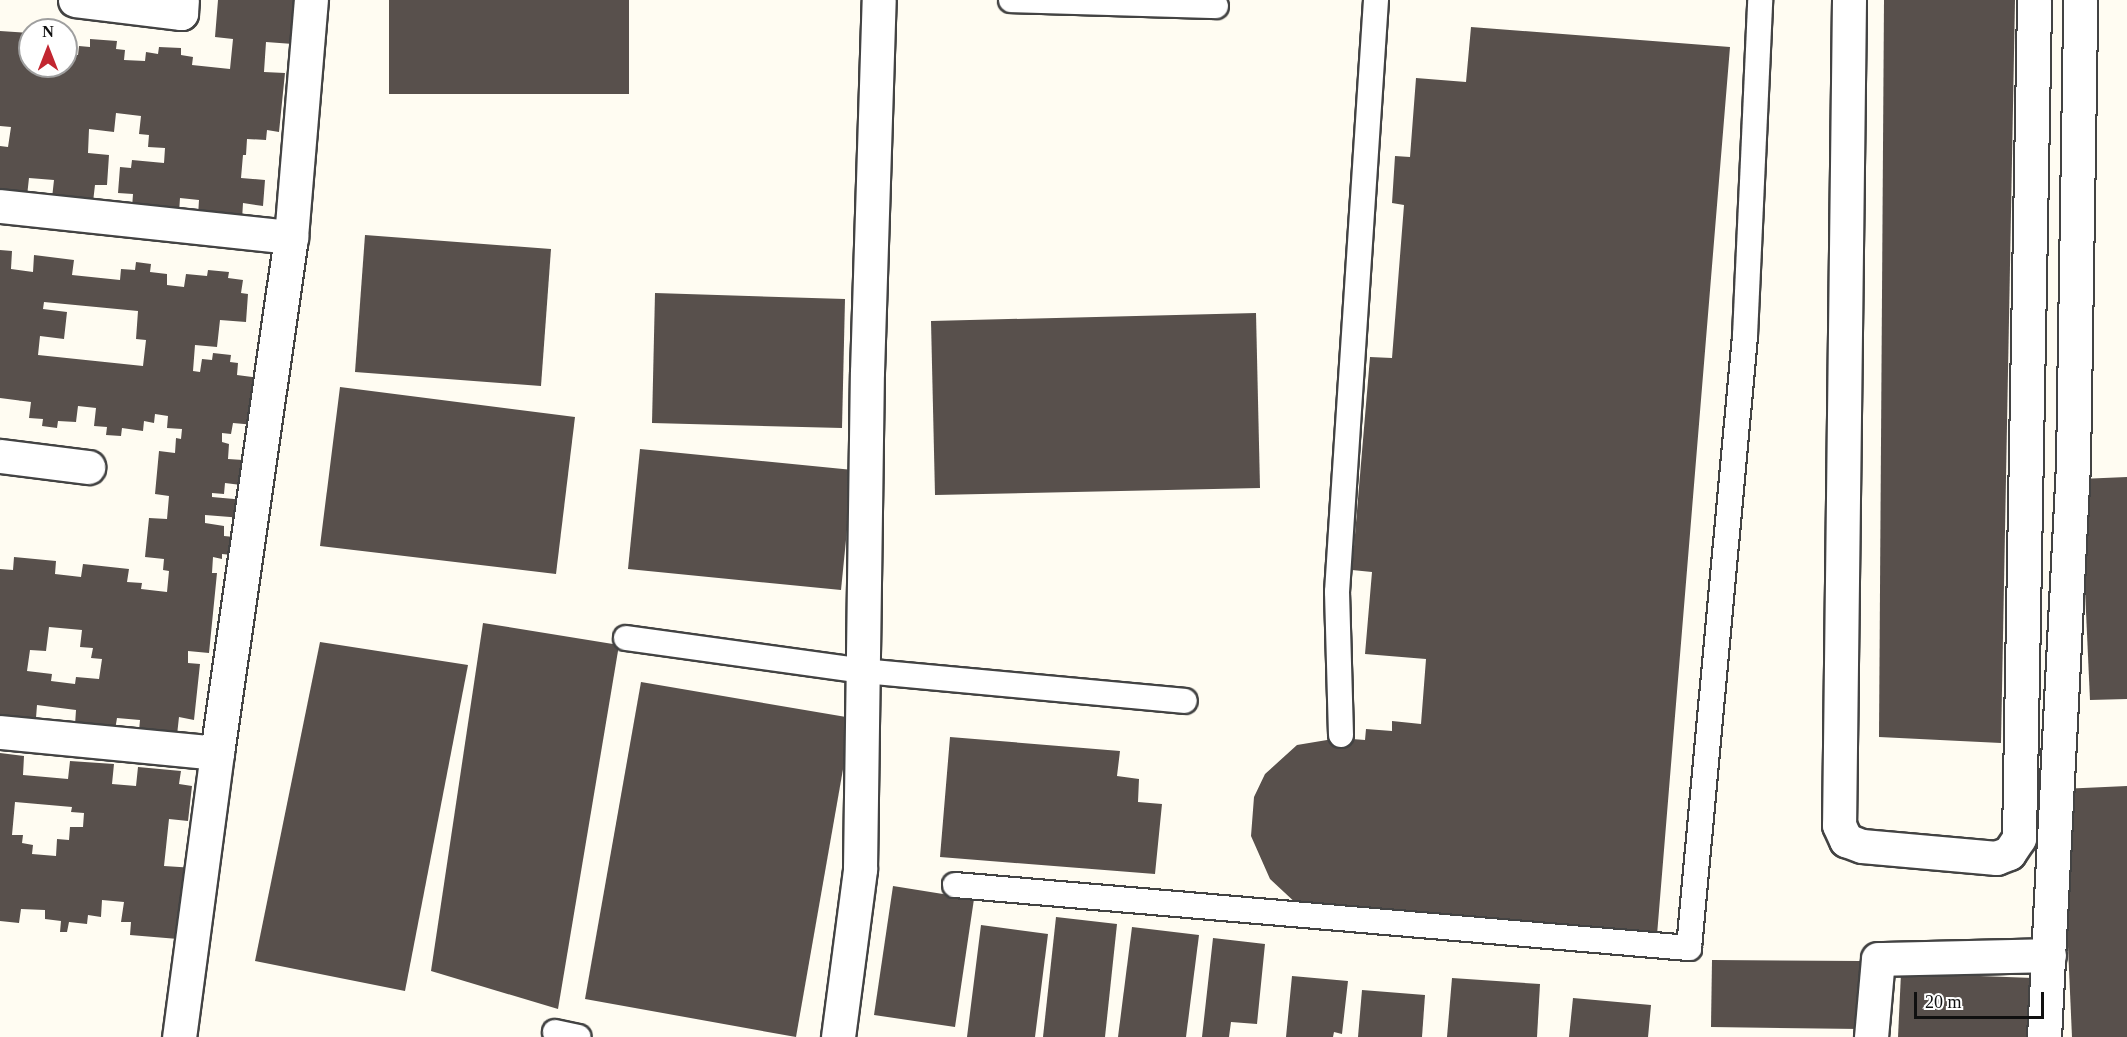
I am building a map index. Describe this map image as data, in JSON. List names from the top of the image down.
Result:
{
  "scale_bar": "20 m",
  "north": "top"
}
